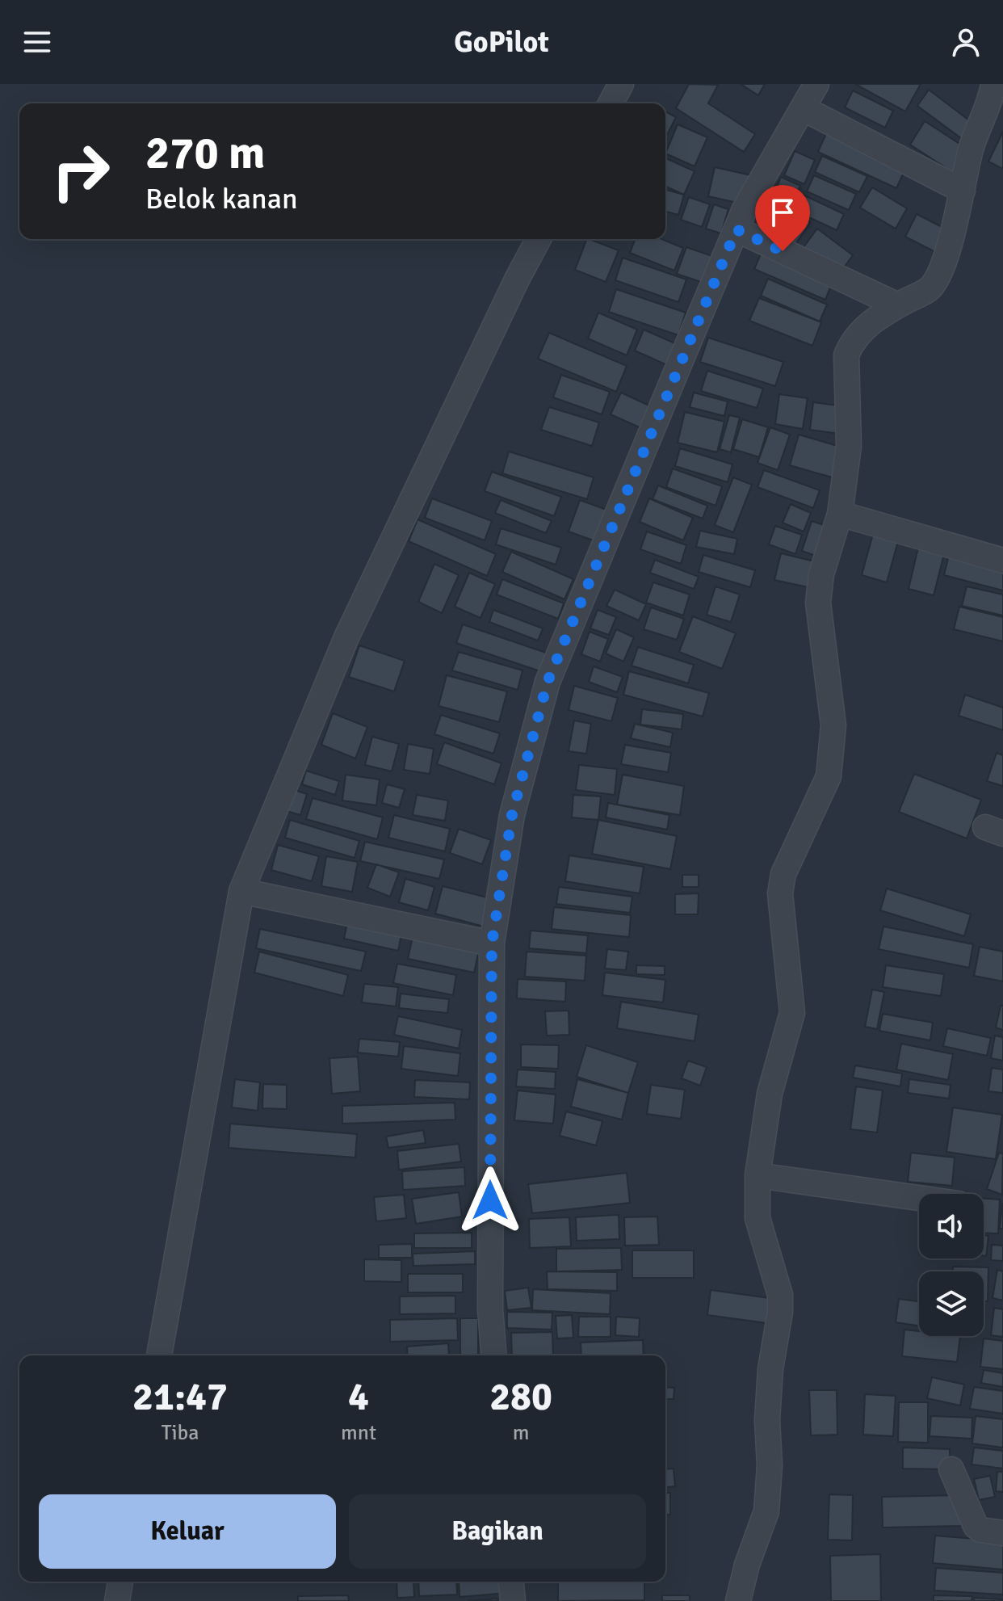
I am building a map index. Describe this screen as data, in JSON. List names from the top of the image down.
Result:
{
  "page": {
    "header": "GoPilot",
    "turn": ["270 m", "Belok kanan"],
    "eta": [
      "21:47",
      "Tiba",
      "4",
      "mnt",
      "280",
      "m"
    ],
    "buttons": ["Keluar", "Bagikan"]
  }
}
